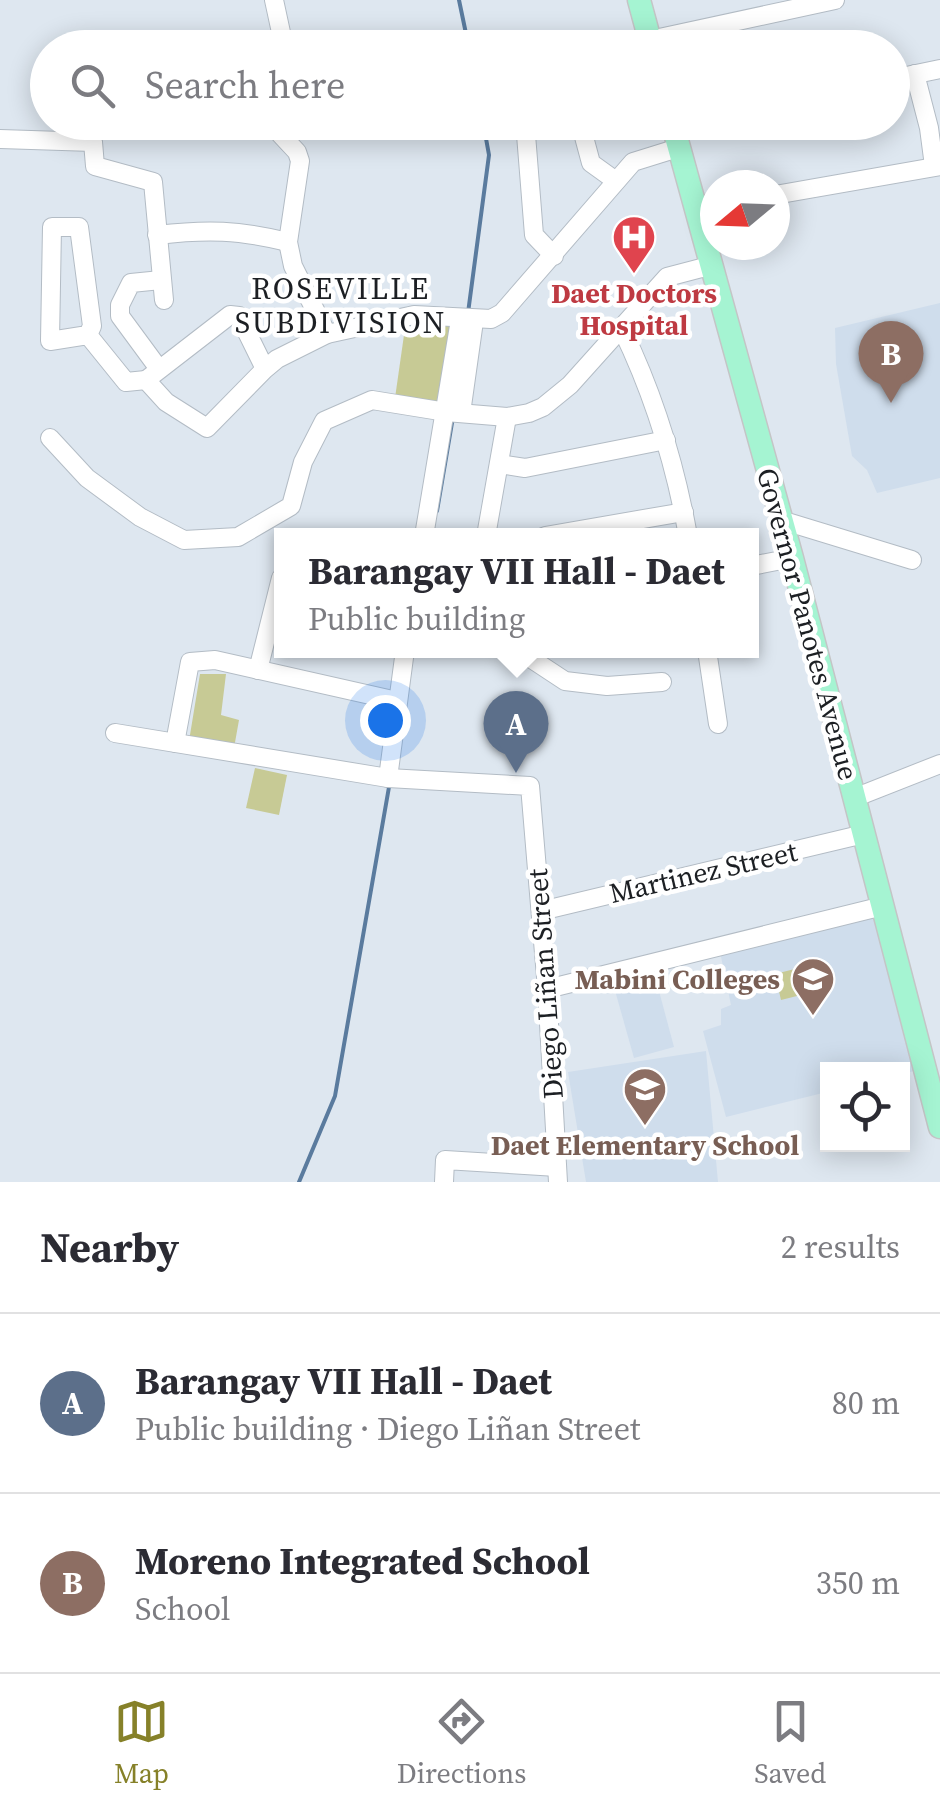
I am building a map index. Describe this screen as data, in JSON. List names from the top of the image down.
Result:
{
  "streets": {
    "main road": ["Governor Panotes Avenue"],
    "street": ["Martinez Street", "Diego Liñan Street"]
  },
  "crossings": [
    ["Governor Panotes Avenue", "Martinez Street"],
    ["Martinez Street", "Diego Liñan Street"]
  ],
  "districts": ["ROSEVILLE SUBDIVISION"],
  "places": {
    "hospital": ["Daet Doctors Hospital"],
    "school or university": ["Mabini Colleges", "Daet Elementary School"]
  },
  "north": "left",
  "page": {
    "search": "Search here",
    "pins": ["B", "A"],
    "popup": ["Barangay VII Hall - Daet", "Public building"],
    "heading": ["Nearby", "2 results"],
    "list": [
      {
        "mark": "A",
        "name": "Barangay VII Hall - Daet",
        "note": "Public building · Diego Liñan Street",
        "value": "80 m"
      },
      {
        "mark": "B",
        "name": "Moreno Integrated School",
        "note": "School",
        "value": "350 m"
      }
    ],
    "nav": ["Map", "Directions", "Saved"]
  }
}
